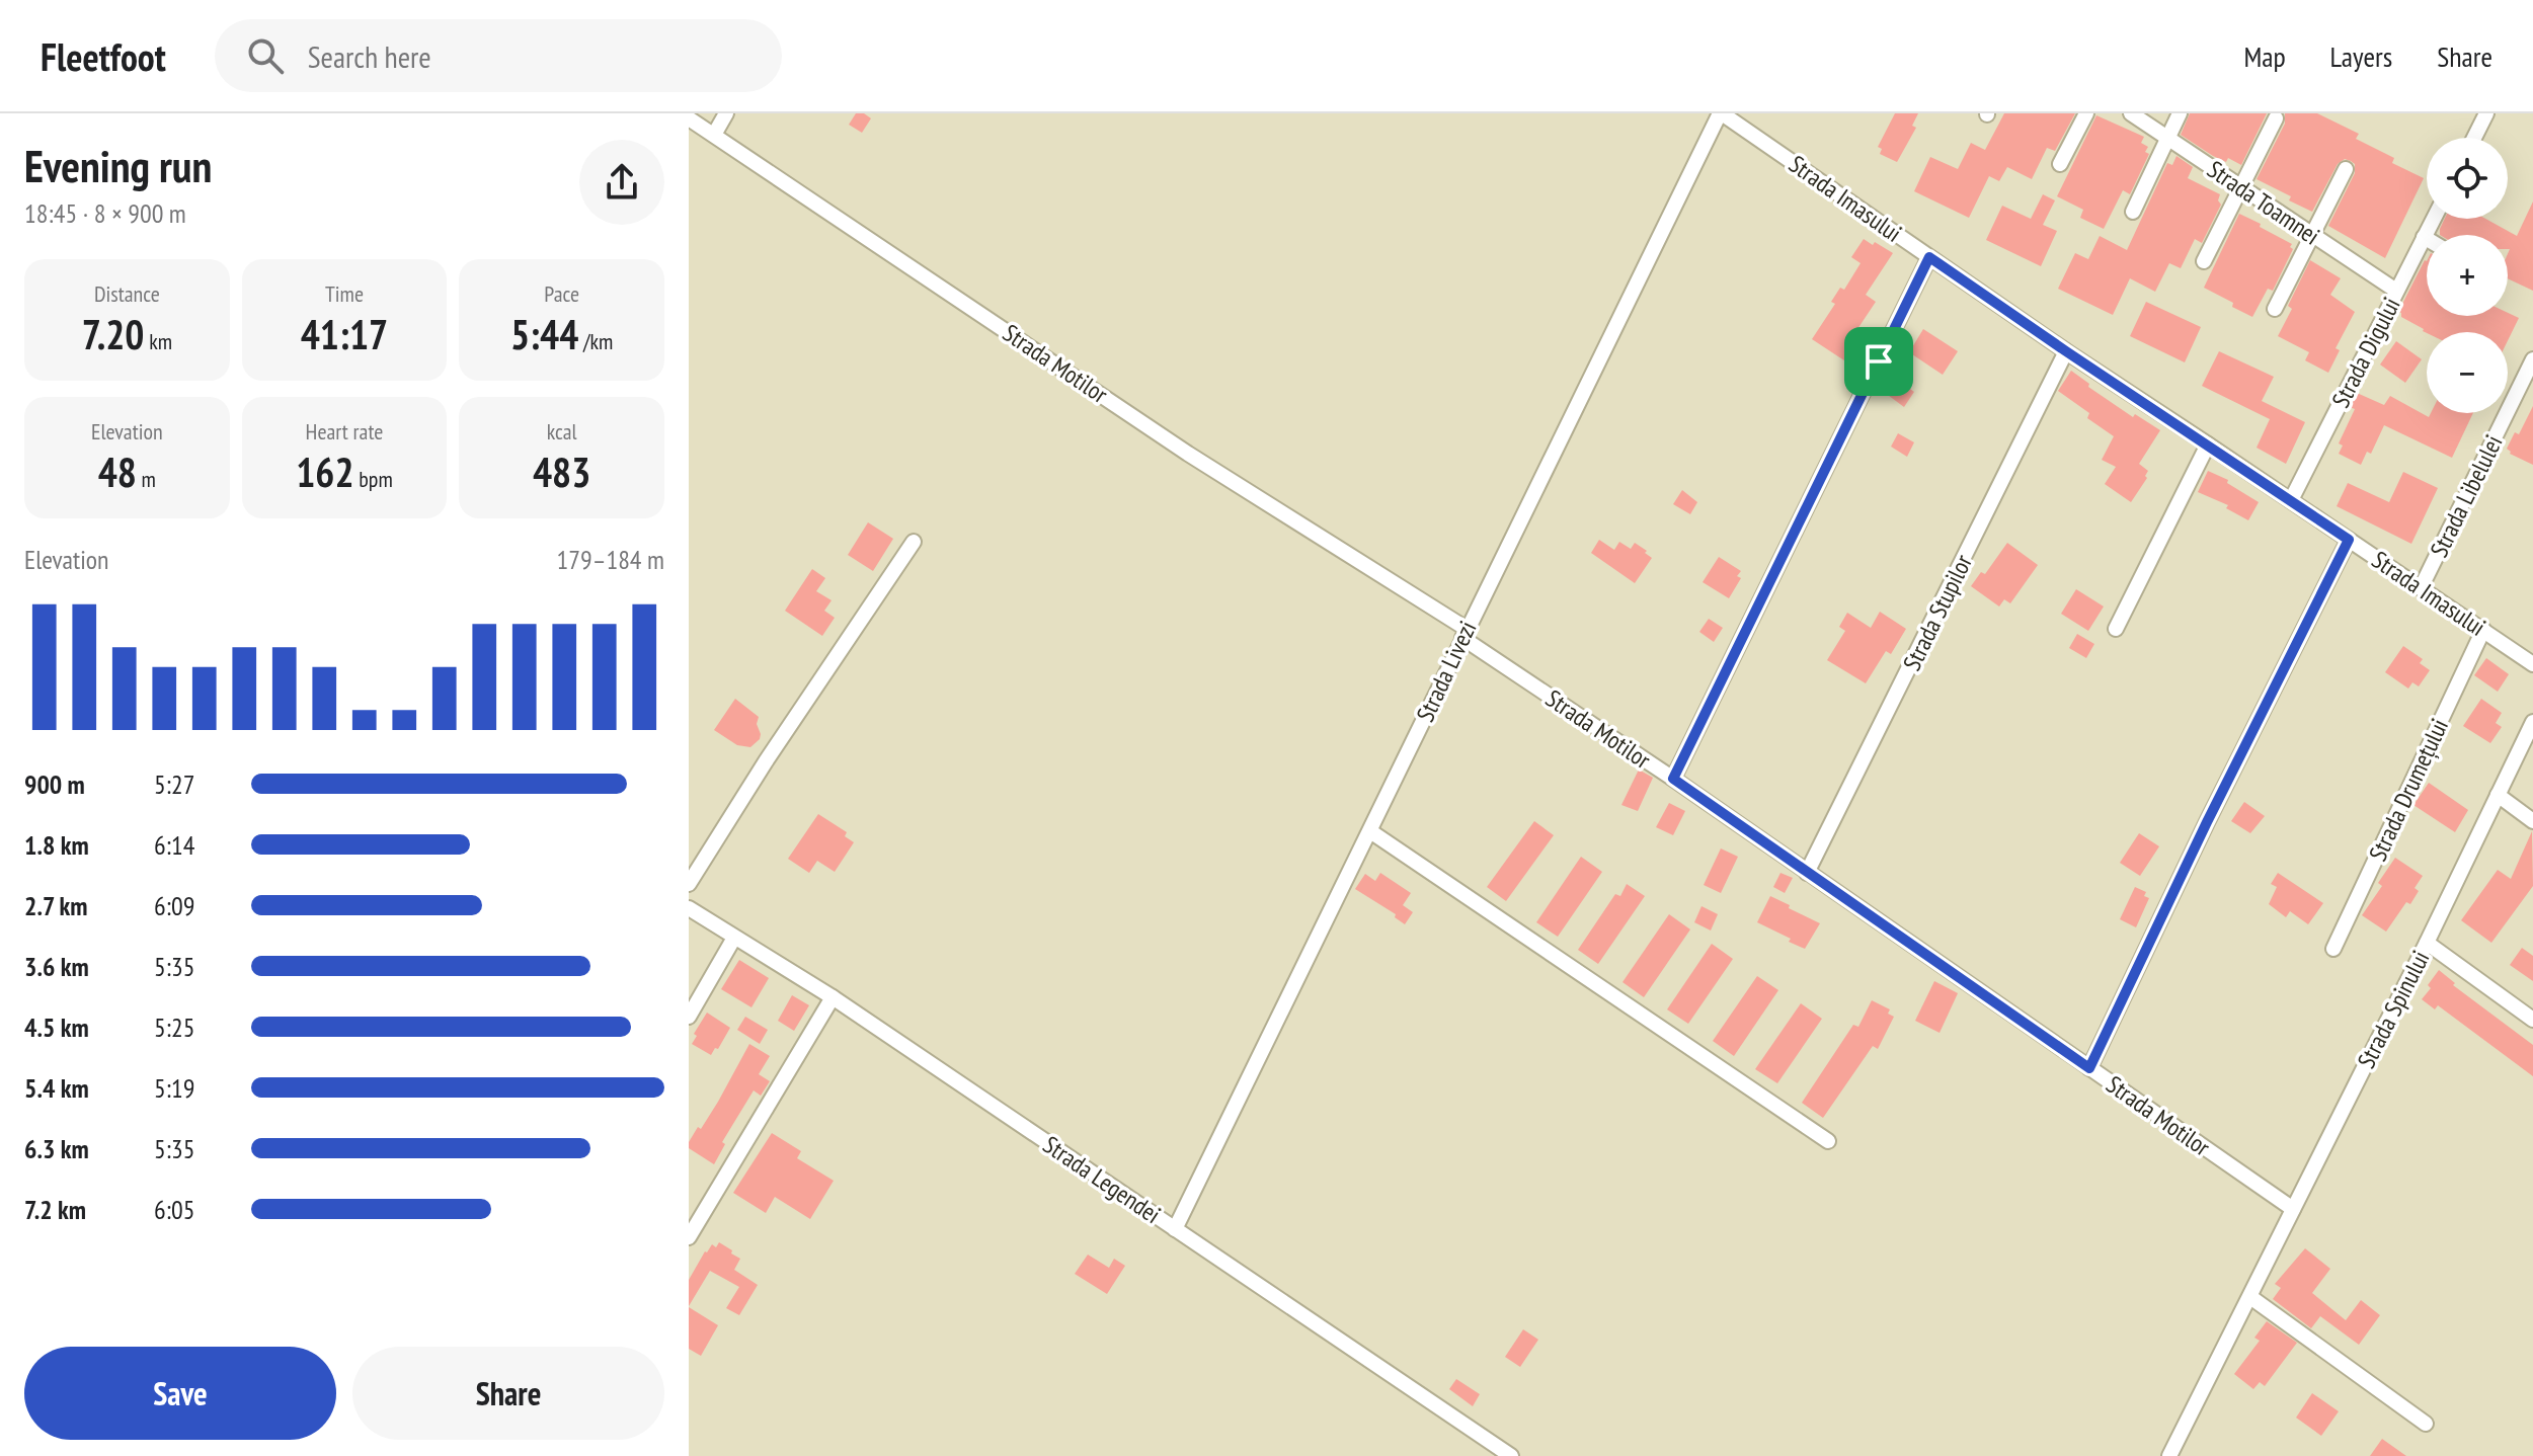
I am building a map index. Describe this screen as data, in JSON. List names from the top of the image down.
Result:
{
  "streets": {
    "street": [
      "Strada Imasului",
      "Strada Toamnei",
      "Strada Digului",
      "Strada Motilor",
      "Strada Libelulei",
      "Strada Stupilor",
      "Strada Livezi",
      "Strada Drumețului",
      "Strada Spinului",
      "Strada Legendei"
    ]
  },
  "crossings": [
    ["Strada Imasului", "Strada Digului"],
    ["Strada Imasului", "Strada Libelulei"],
    ["Strada Imasului", "Strada Stupilor"],
    ["Strada Imasului", "Strada Livezi"],
    ["Strada Imasului", "Strada Drumețului"],
    ["Strada Toamnei", "Strada Digului"],
    ["Strada Motilor", "Strada Stupilor"],
    ["Strada Motilor", "Strada Livezi"],
    ["Strada Motilor", "Strada Spinului"],
    ["Strada Livezi", "Strada Legendei"]
  ],
  "page": {
    "header": "Fleetfoot",
    "search": "Search here",
    "nav": ["Map", "Layers", "Share"],
    "heading": ["Evening run", "18:45 · 8 × 900 m"],
    "map_buttons": ["+", "−"],
    "stats": [
      ["Distance", "7.20 km"],
      ["Time", "41:17"],
      ["Pace", "5:44 /km"],
      ["Elevation", "48 m"],
      ["Heart rate", "162 bpm"],
      ["kcal", "483"]
    ],
    "chart": ["Elevation", "179–184 m"],
    "list": [
      {
        "name": "900 m",
        "note": "5:27"
      },
      {
        "name": "1.8 km",
        "note": "6:14"
      },
      {
        "name": "2.7 km",
        "note": "6:09"
      },
      {
        "name": "3.6 km",
        "note": "5:35"
      },
      {
        "name": "4.5 km",
        "note": "5:25"
      },
      {
        "name": "5.4 km",
        "note": "5:19"
      },
      {
        "name": "6.3 km",
        "note": "5:35"
      },
      {
        "name": "7.2 km",
        "note": "6:05"
      }
    ],
    "buttons": ["Save", "Share"]
  }
}
